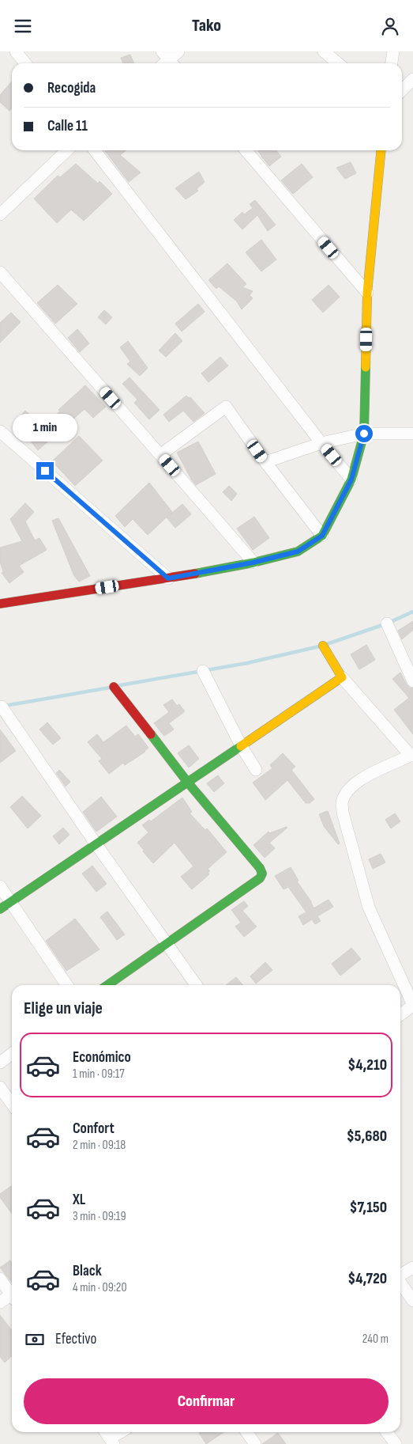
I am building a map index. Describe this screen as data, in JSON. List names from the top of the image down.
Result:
{
  "page": {
    "header": "Tako",
    "banner": ["Recogida", "Calle 11"],
    "bubble": "1 min",
    "heading": "Elige un viaje",
    "list": [
      {
        "name": "Económico",
        "note": "1 min · 09:17",
        "value": "$4,210"
      },
      {
        "name": "Confort",
        "note": "2 min · 09:18",
        "value": "$5,680"
      },
      {
        "name": "XL",
        "note": "3 min · 09:19",
        "value": "$7,150"
      },
      {
        "name": "Black",
        "note": "4 min · 09:20",
        "value": "$4,720"
      }
    ],
    "pay": ["Efectivo", "240 m"],
    "buttons": "Confirmar"
  }
}
